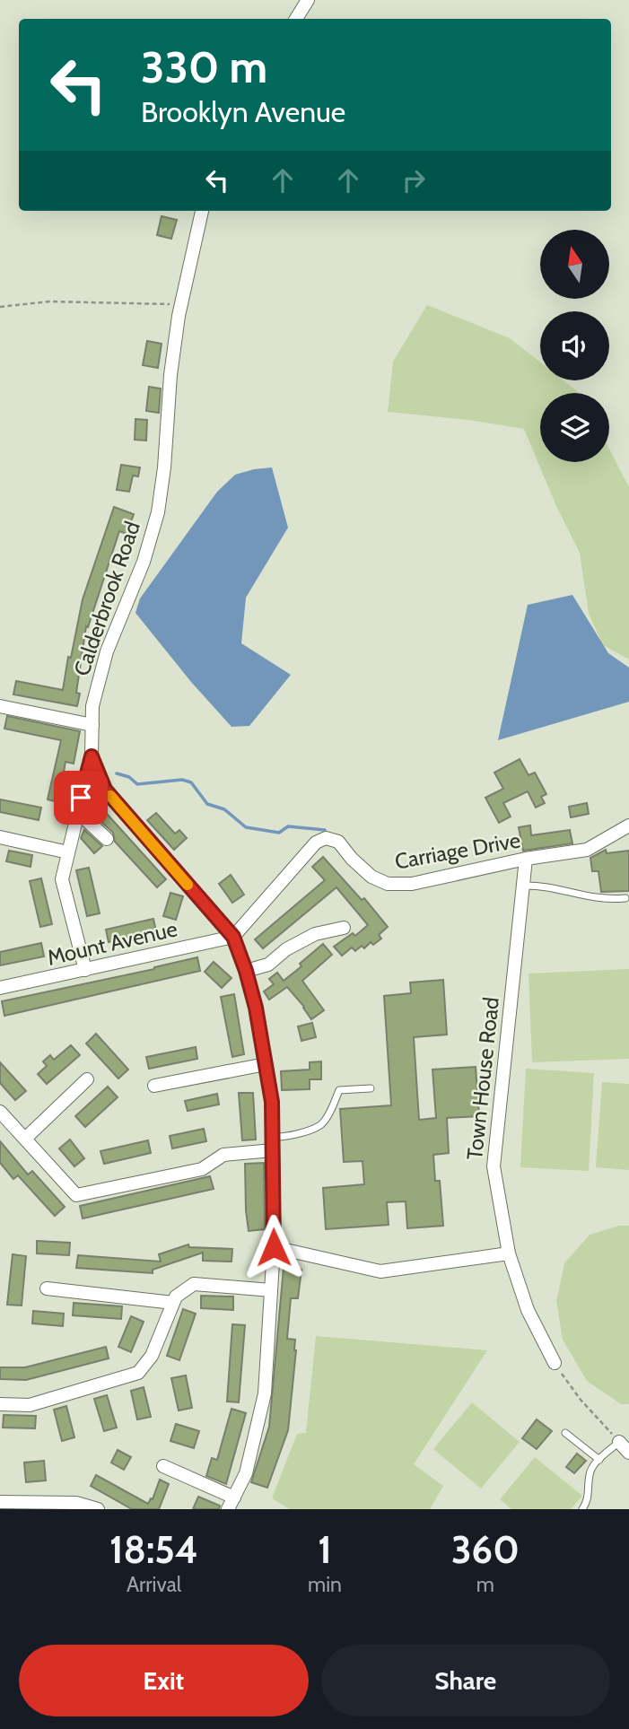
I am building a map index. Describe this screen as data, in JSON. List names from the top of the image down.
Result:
{
  "streets": {
    "street": [
      "Calderbrook Road",
      "Carriage Drive",
      "Mount Avenue",
      "Town House Road"
    ]
  },
  "crossings": [
    ["Calderbrook Road", "Carriage Drive"],
    ["Calderbrook Road", "Mount Avenue"],
    ["Carriage Drive", "Mount Avenue"],
    ["Carriage Drive", "Town House Road"]
  ],
  "north": "top",
  "page": {
    "turn": ["330 m", "Brooklyn Avenue"],
    "eta": [
      "18:54",
      "Arrival",
      "1",
      "min",
      "360",
      "m"
    ],
    "buttons": ["Exit", "Share"]
  }
}
